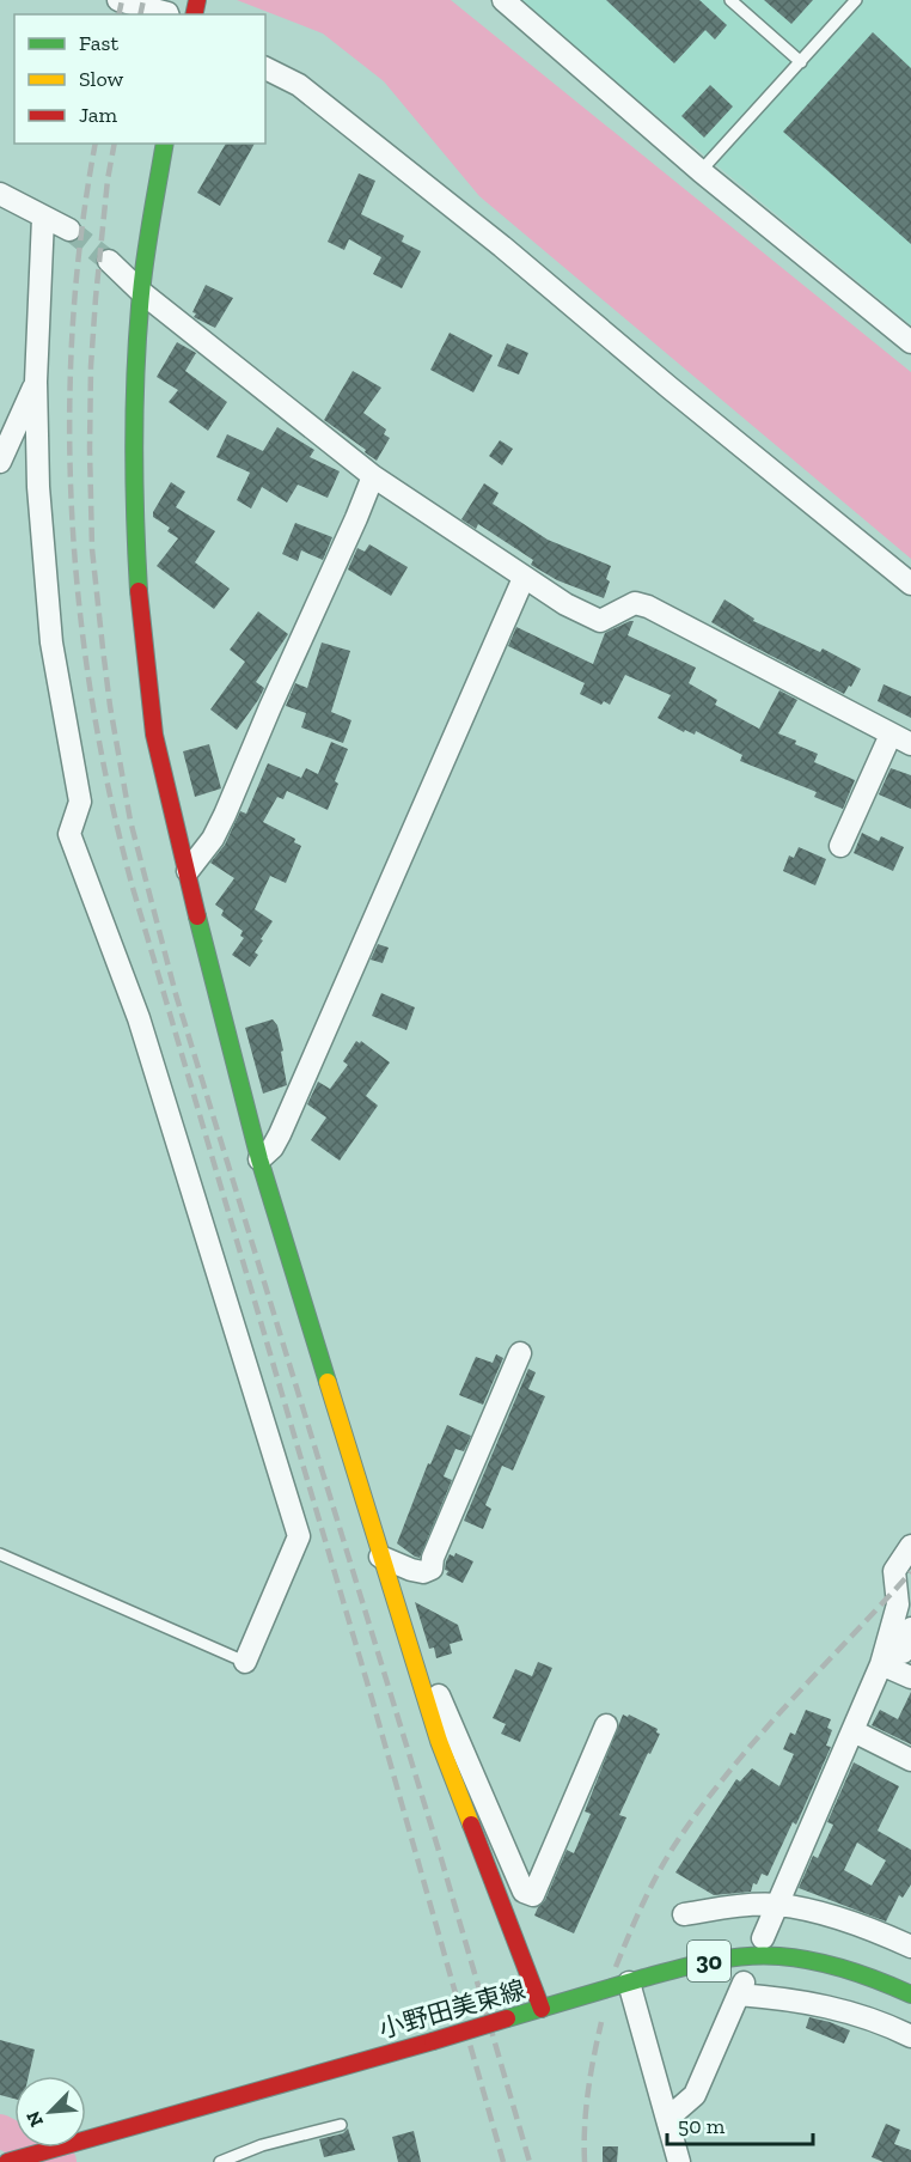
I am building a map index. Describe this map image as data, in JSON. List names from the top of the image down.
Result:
{
  "streets": {
    "street": ["30", "小野田美東線"]
  },
  "legend": ["Fast", "Slow", "Jam"],
  "scale_bar": "50 m",
  "north": "bottom left"
}
